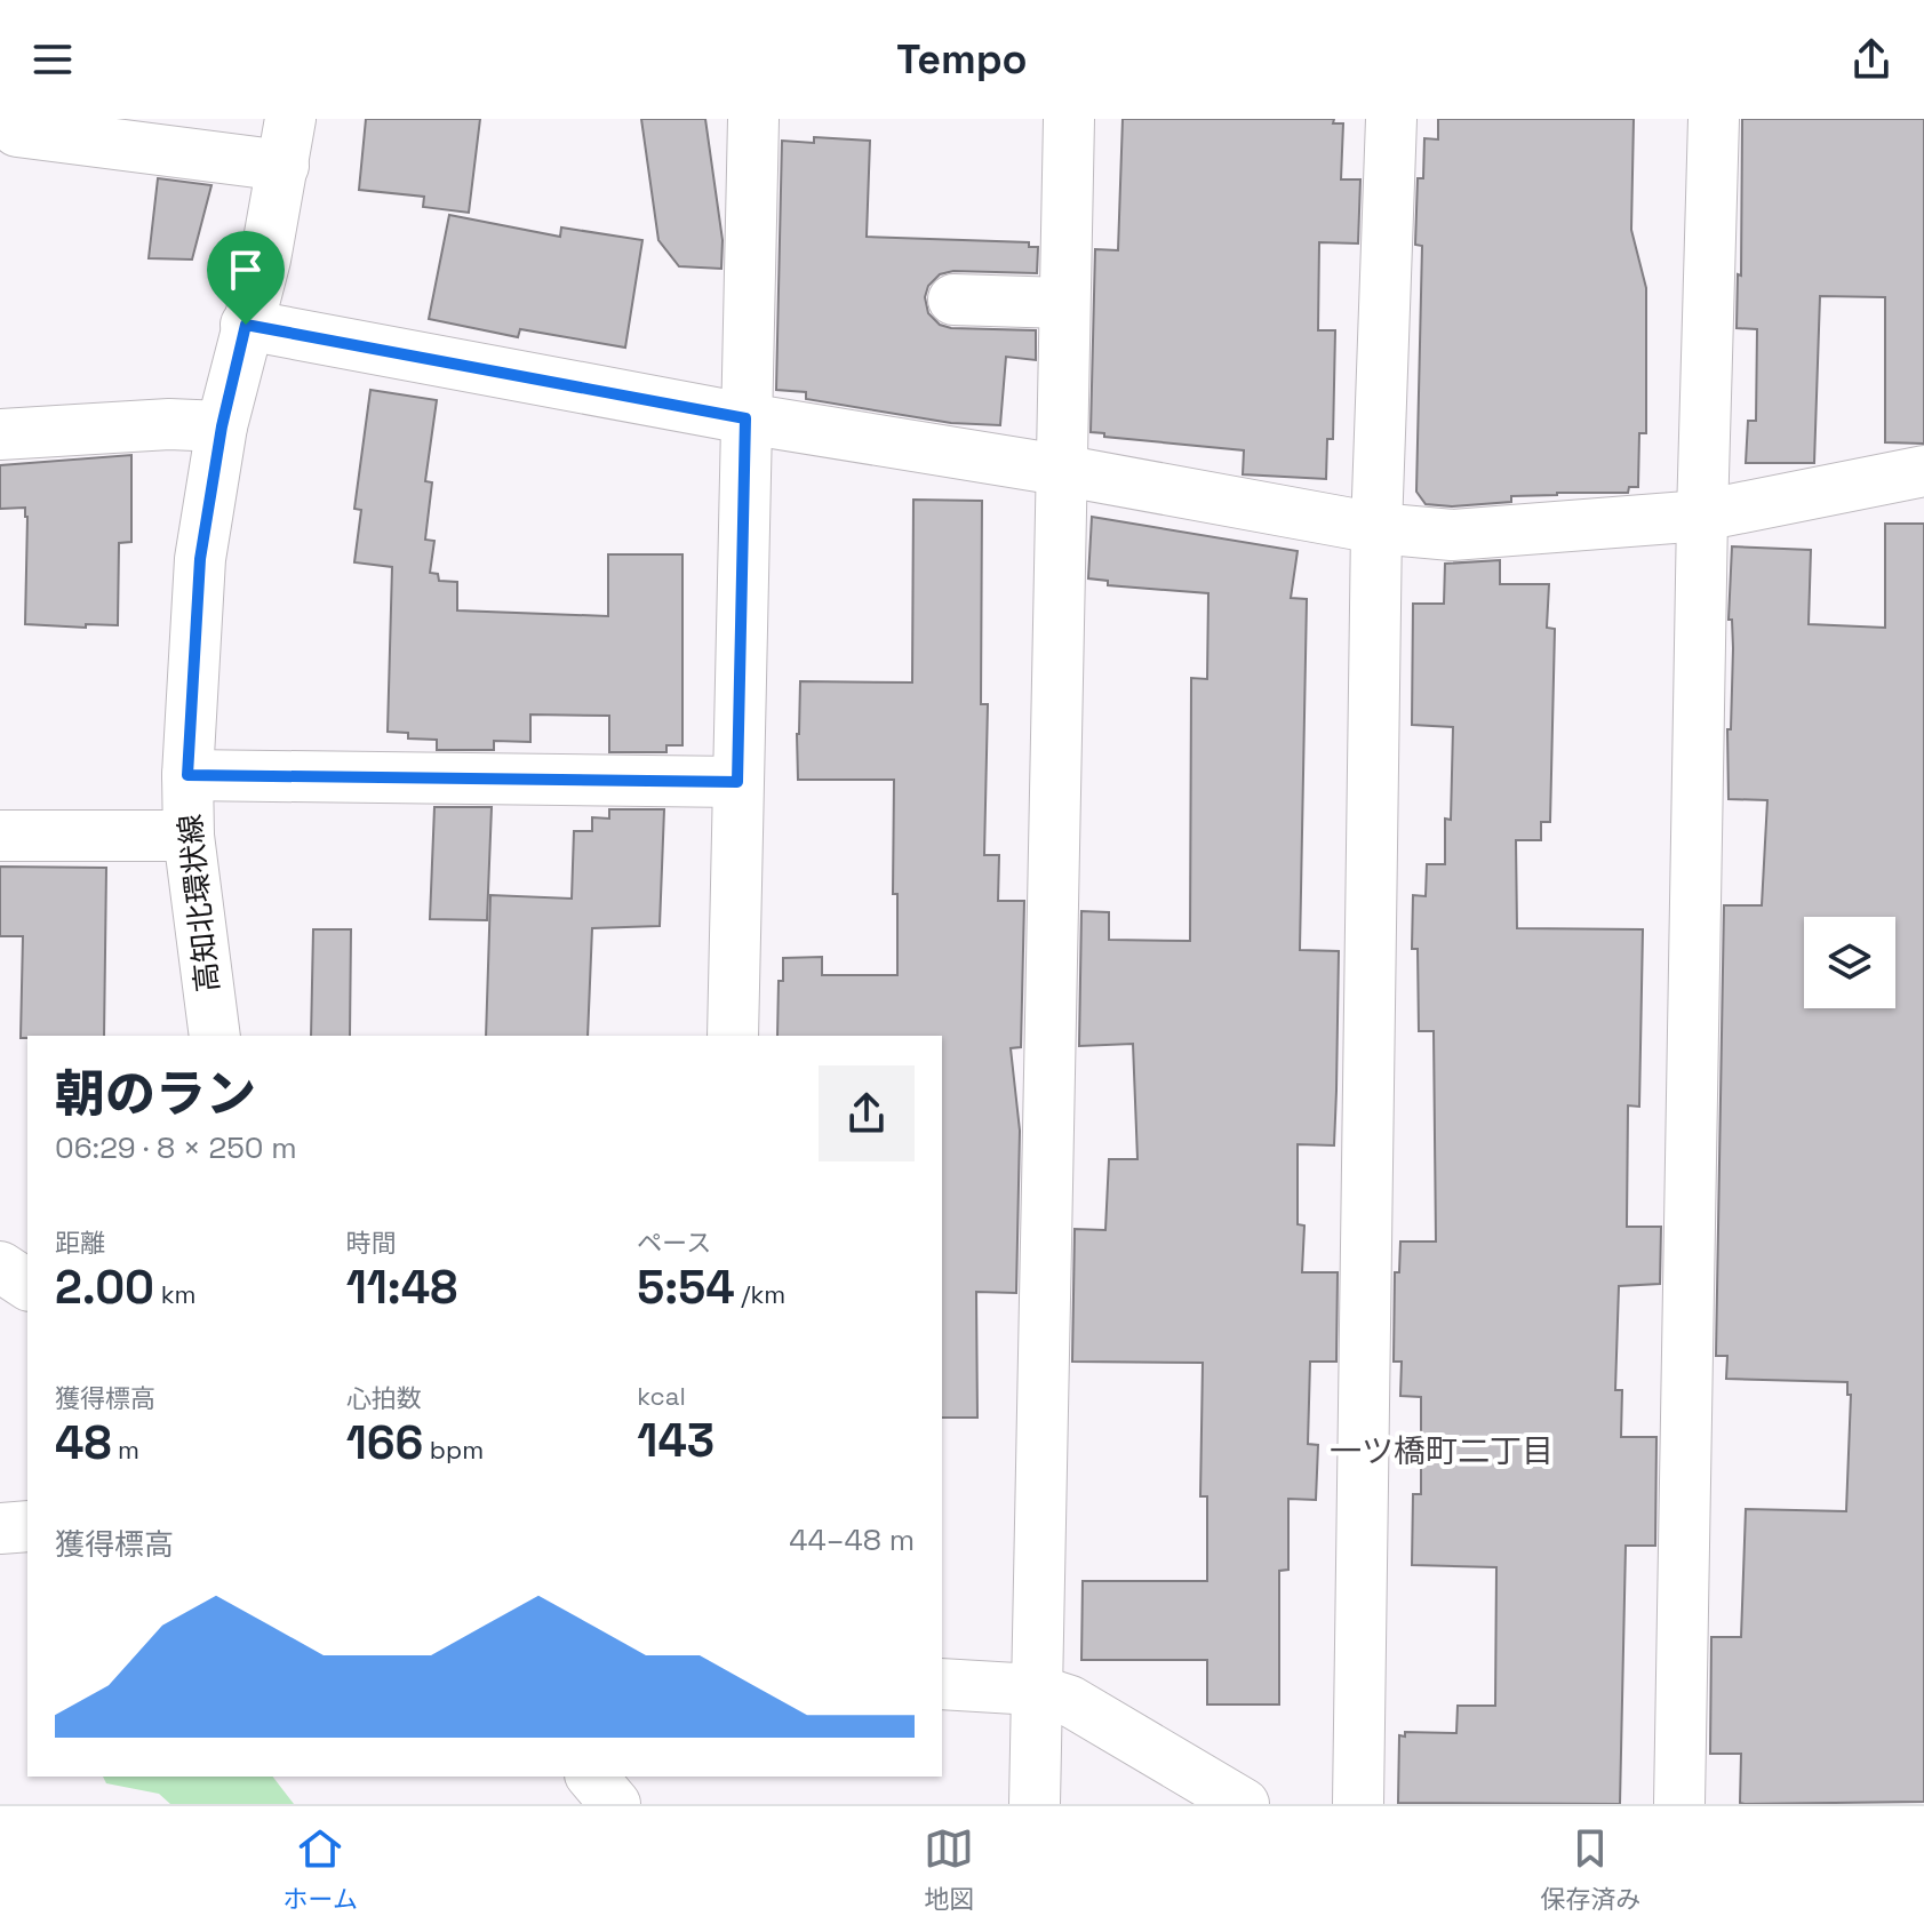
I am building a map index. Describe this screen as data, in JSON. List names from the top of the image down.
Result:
{
  "streets": {
    "street": ["高知北環状線"]
  },
  "districts": ["一ツ橋町二丁目"],
  "page": {
    "header": "Tempo",
    "heading": ["朝のラン", "06:29 · 8 × 250 m"],
    "stats": [
      ["距離", "2.00 km"],
      ["時間", "11:48"],
      ["ペース", "5:54 /km"],
      ["獲得標高", "48 m"],
      ["心拍数", "166 bpm"],
      ["kcal", "143"]
    ],
    "chart": ["獲得標高", "44–48 m"],
    "tabs": ["ホーム", "地図", "保存済み"]
  }
}
